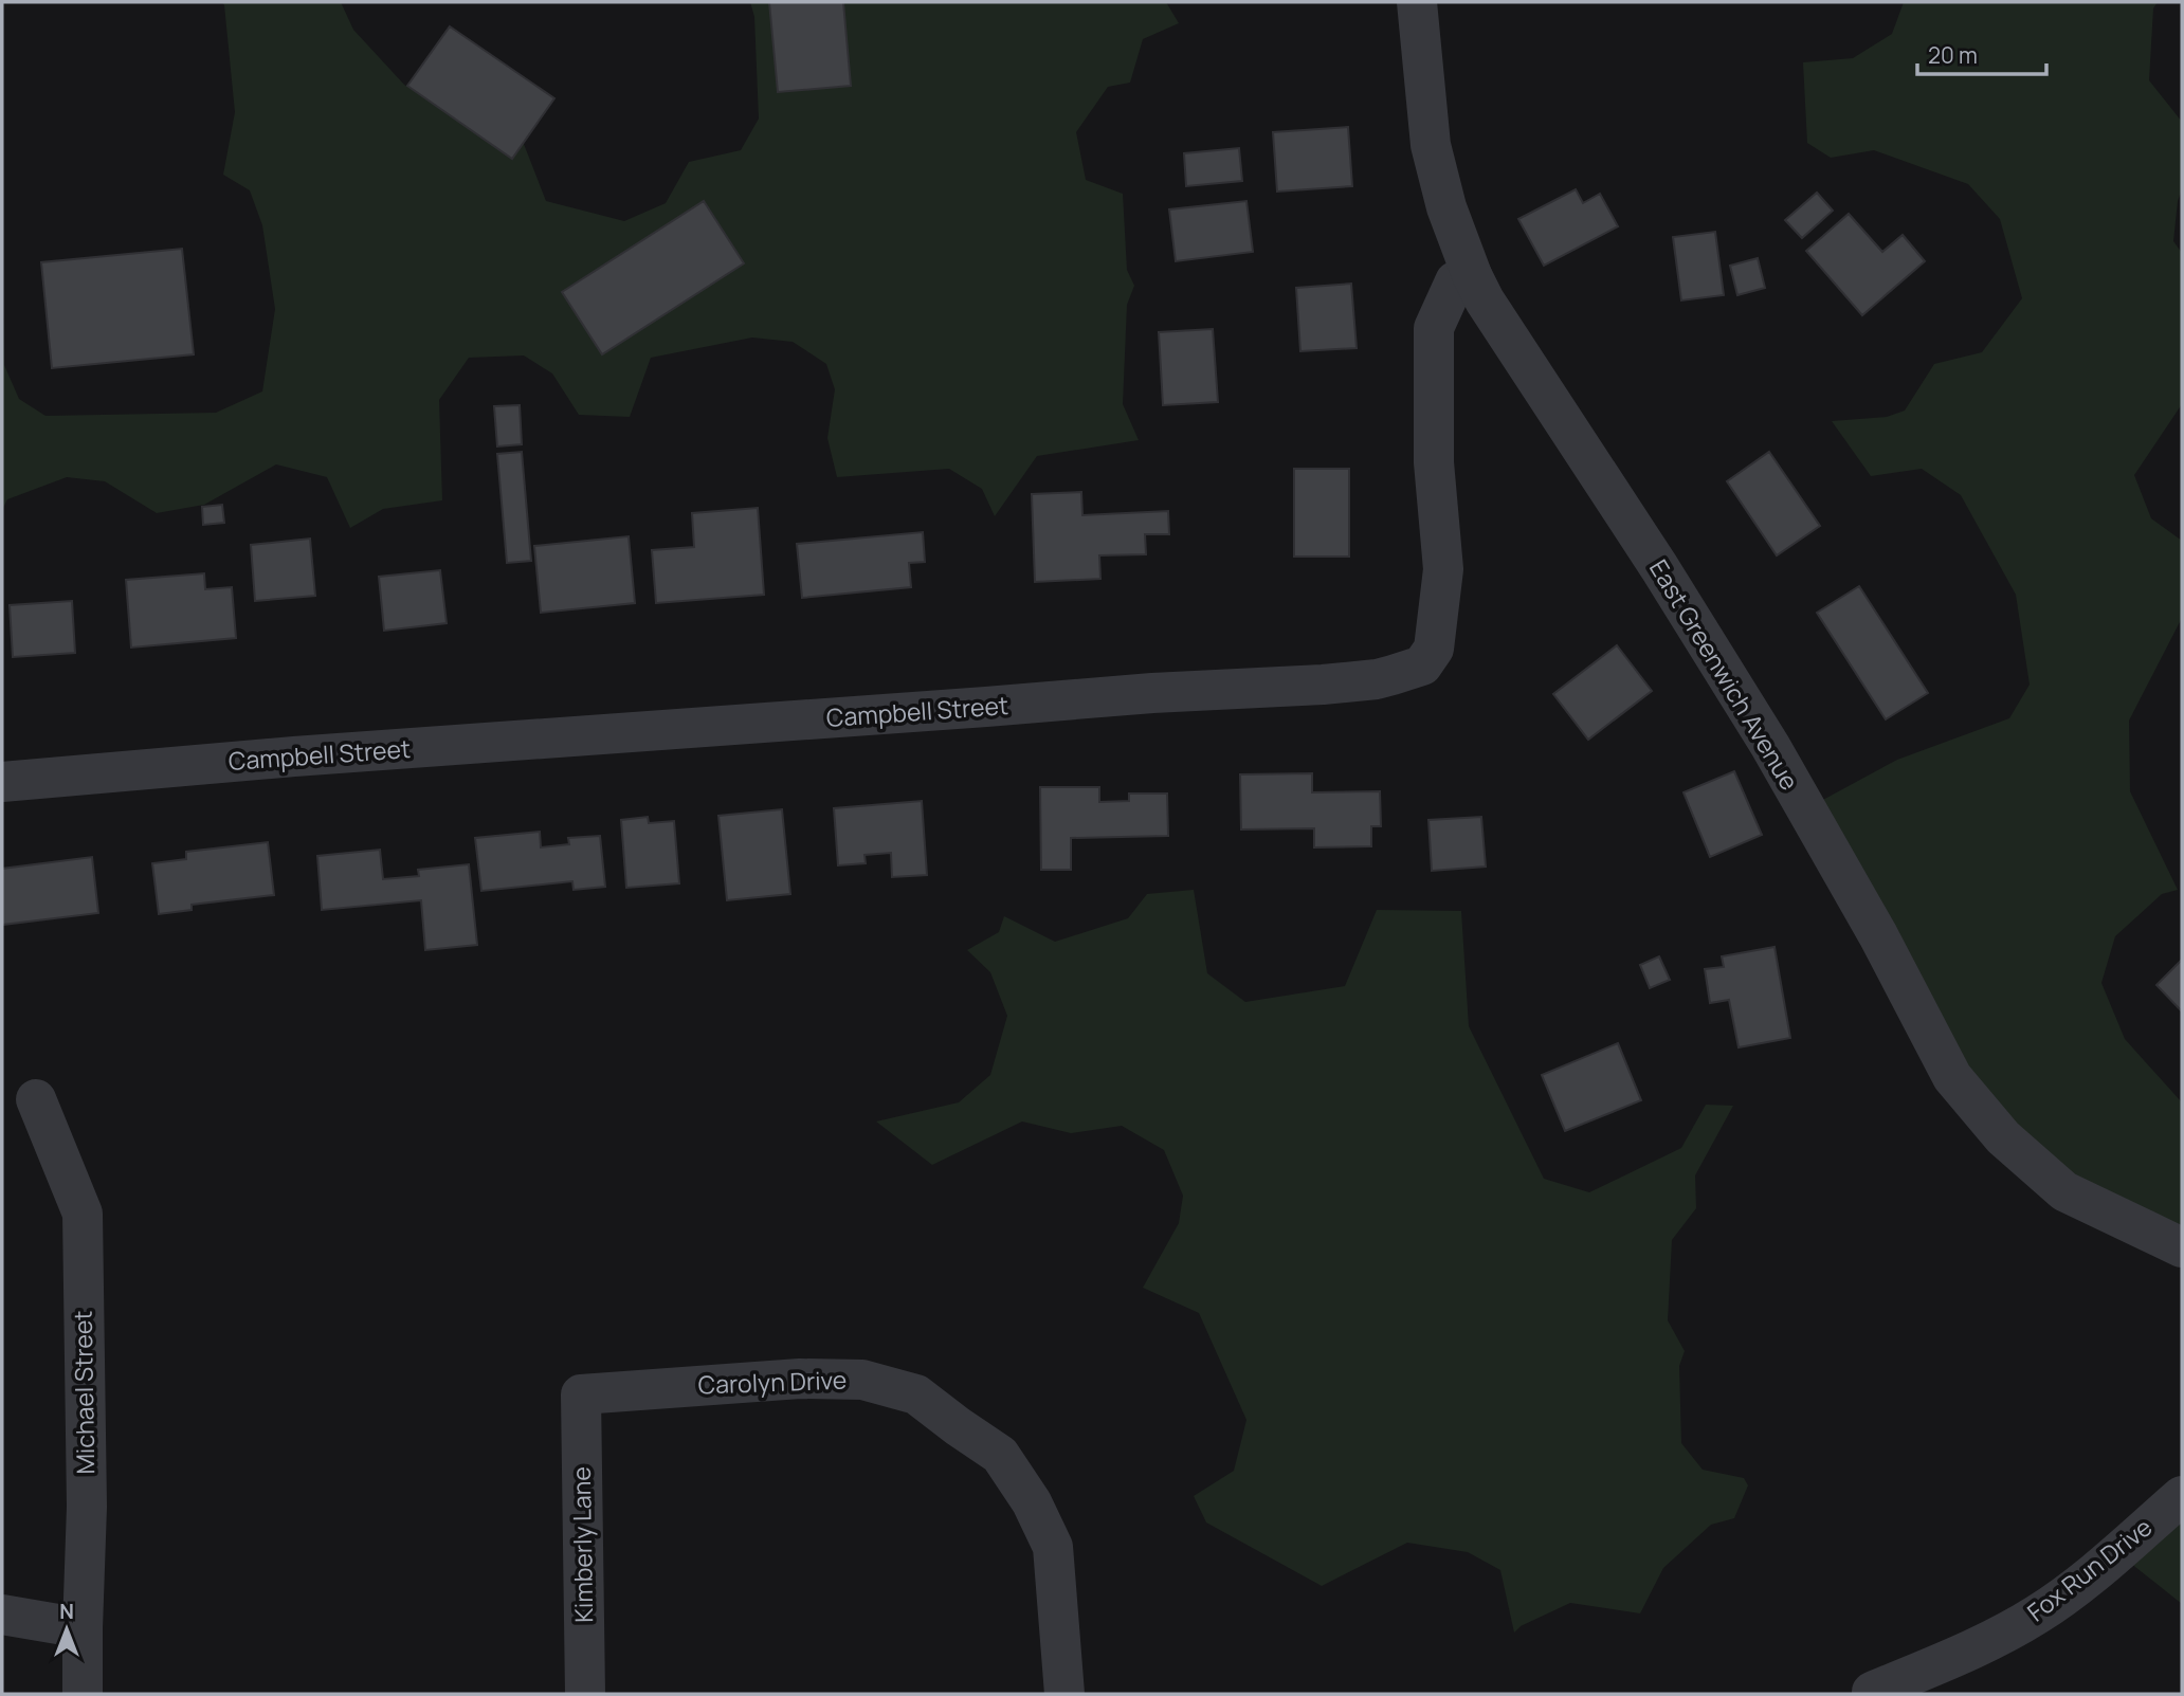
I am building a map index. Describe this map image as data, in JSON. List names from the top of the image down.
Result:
{
  "streets": {
    "street": [
      "East Greenwich Avenue",
      "Campbell Street",
      "Carolyn Drive",
      "Michael Street",
      "Kimberly Lane",
      "Fox Run Drive"
    ]
  },
  "crossings": [
    ["East Greenwich Avenue", "Campbell Street"],
    ["Carolyn Drive", "Kimberly Lane"]
  ],
  "scale_bar": "20 m",
  "north": "top"
}
